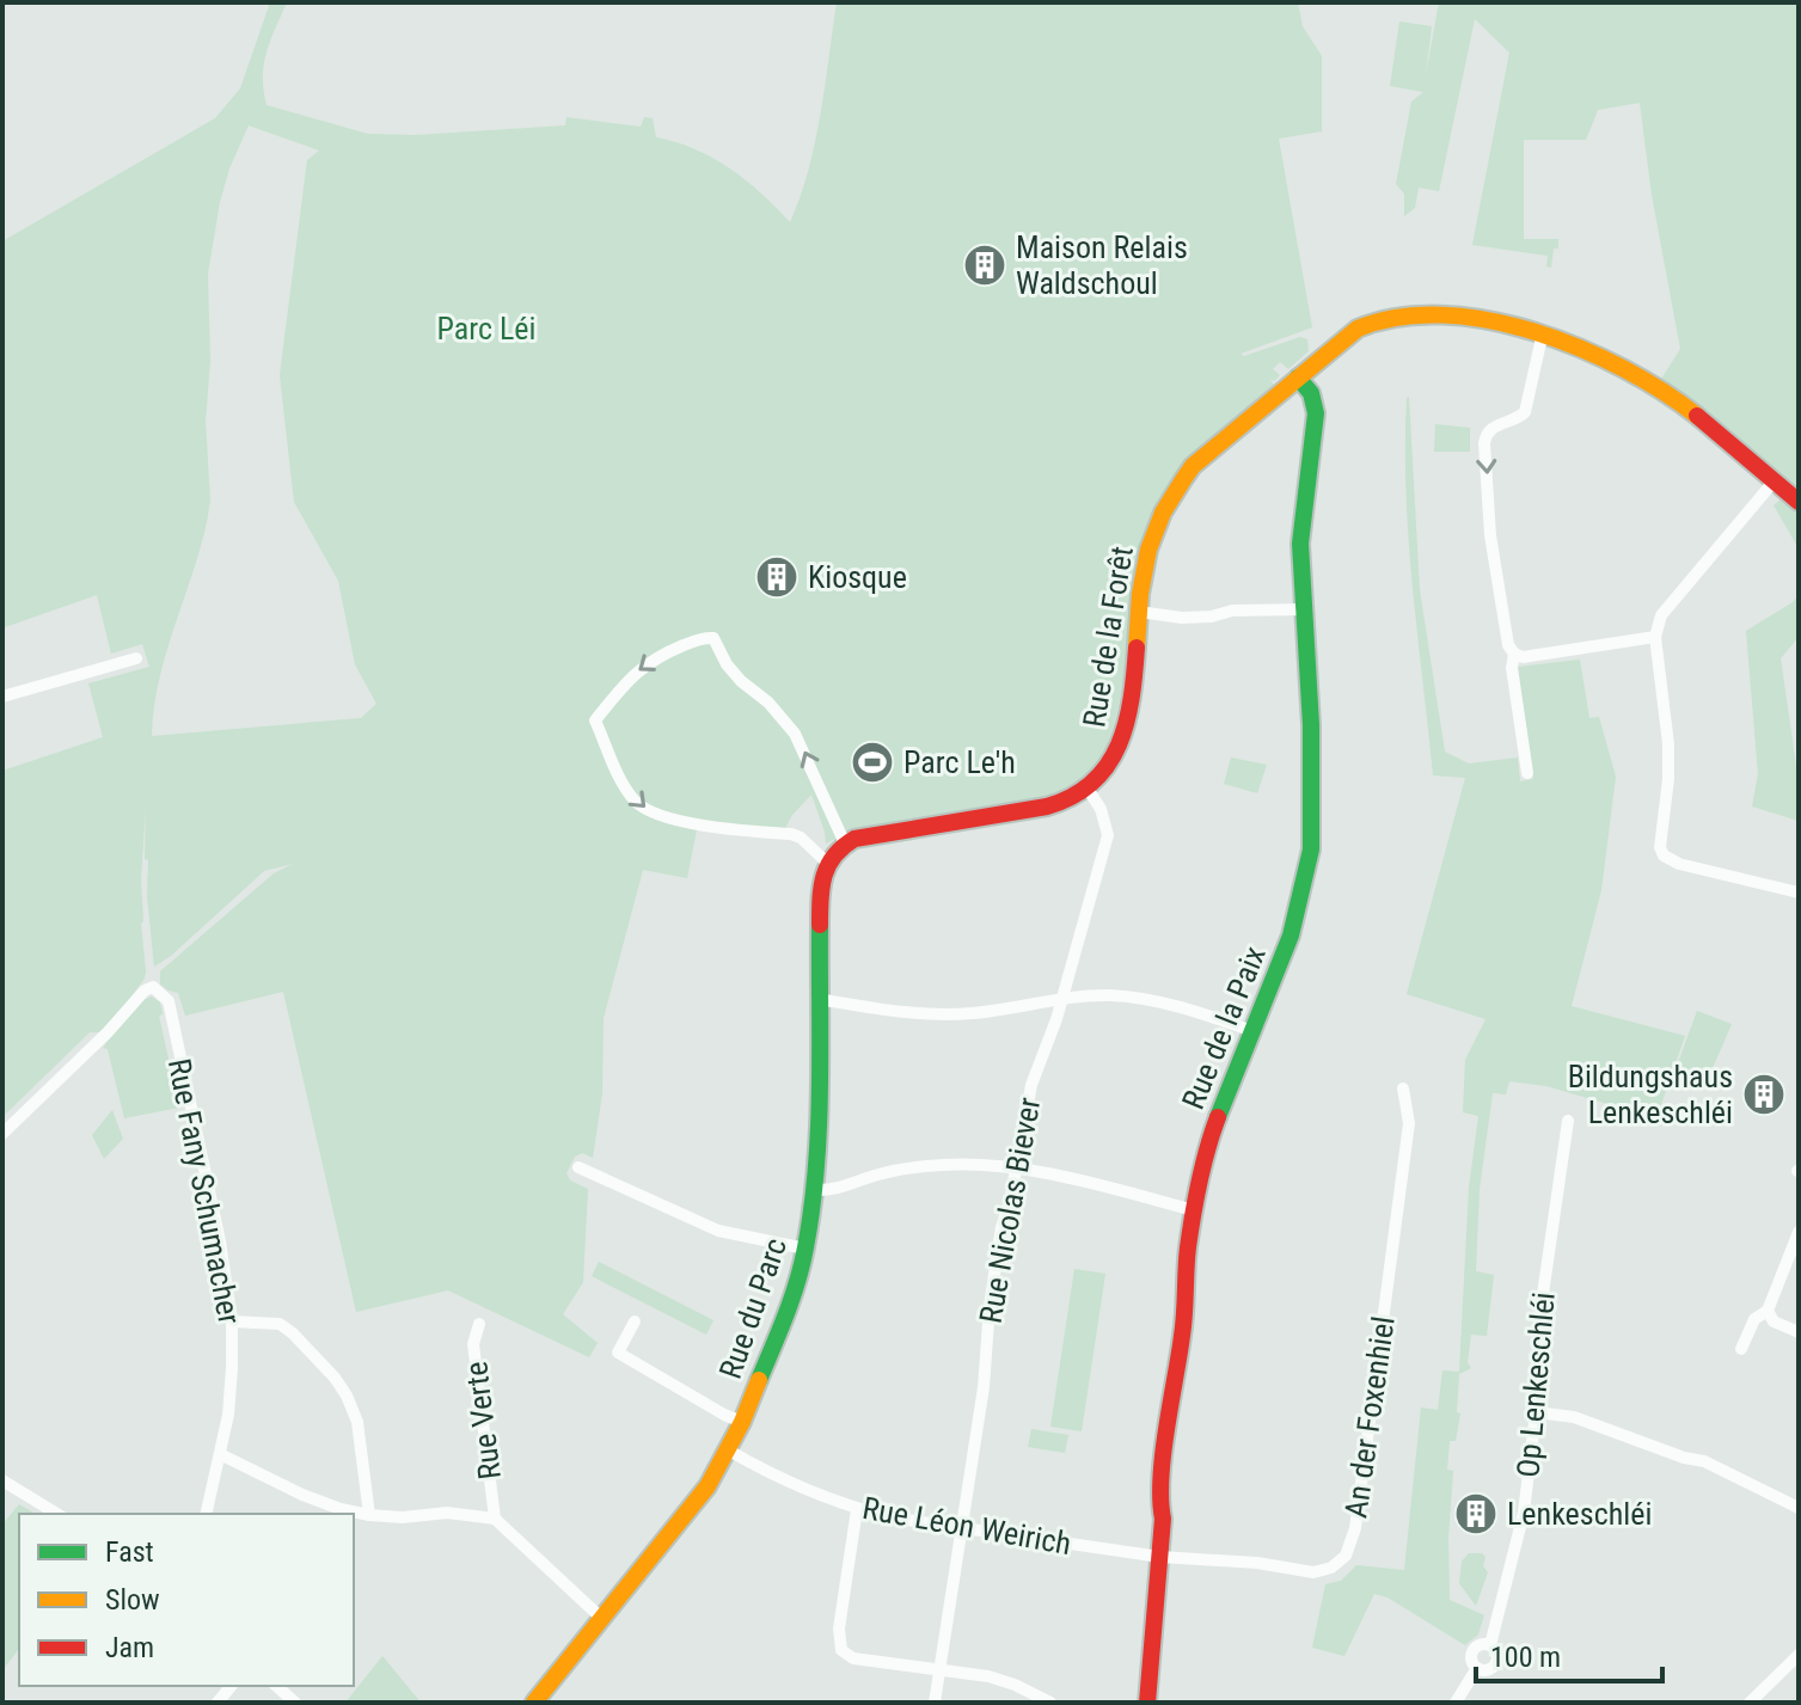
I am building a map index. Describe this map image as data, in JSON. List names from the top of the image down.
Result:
{
  "streets": {
    "street": [
      "Rue de la Forêt",
      "Rue de la Paix",
      "Rue Fany Schumacher",
      "Rue Nicolas Biever",
      "Rue du Parc",
      "Op Lenkeschléi",
      "An der Foxenhiel",
      "Rue Verte",
      "Rue Léon Weirich"
    ]
  },
  "crossings": [
    ["Rue de la Forêt", "Rue de la Paix"],
    ["Rue de la Forêt", "Rue Nicolas Biever"],
    ["Rue de la Paix", "An der Foxenhiel"],
    ["Rue de la Paix", "Rue Léon Weirich"],
    ["Rue Nicolas Biever", "Rue Léon Weirich"],
    ["Rue du Parc", "Rue Léon Weirich"],
    ["An der Foxenhiel", "Rue Léon Weirich"]
  ],
  "parks": ["Parc Léi"],
  "places": {
    "building": [
      "Maison Relais Waldschoul",
      "Kiosque",
      "Bildungshaus Lenkeschléi",
      "Lenkeschléi"
    ],
    "sports": ["Parc Le'h"]
  },
  "legend": ["Fast", "Slow", "Jam"],
  "scale_bar": "100 m"
}
